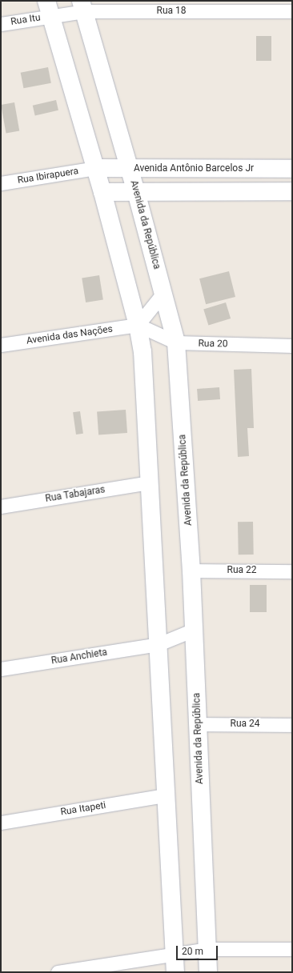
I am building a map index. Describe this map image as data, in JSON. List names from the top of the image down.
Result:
{
  "streets": {
    "street": [
      "Rua 18",
      "Rua Itu",
      "Avenida Antônio Barcelos Jr",
      "Rua Ibirapuera",
      "Avenida da República",
      "Avenida das Nações",
      "Rua 20",
      "Rua Tabajaras",
      "Rua 22",
      "Rua Anchieta",
      "Rua 24",
      "Rua Itapeti"
    ]
  },
  "crossings": [
    ["Rua 18", "Rua Itu"],
    ["Rua 18", "Avenida da República"],
    ["Avenida Antônio Barcelos Jr", "Rua Ibirapuera"],
    ["Avenida Antônio Barcelos Jr", "Avenida da República"],
    ["Avenida da República", "Rua 20"],
    ["Avenida da República", "Rua 22"],
    ["Avenida da República", "Rua Anchieta"],
    ["Avenida da República", "Rua 24"],
    ["Avenida das Nações", "Rua 20"]
  ],
  "scale_bar": "20 m"
}
